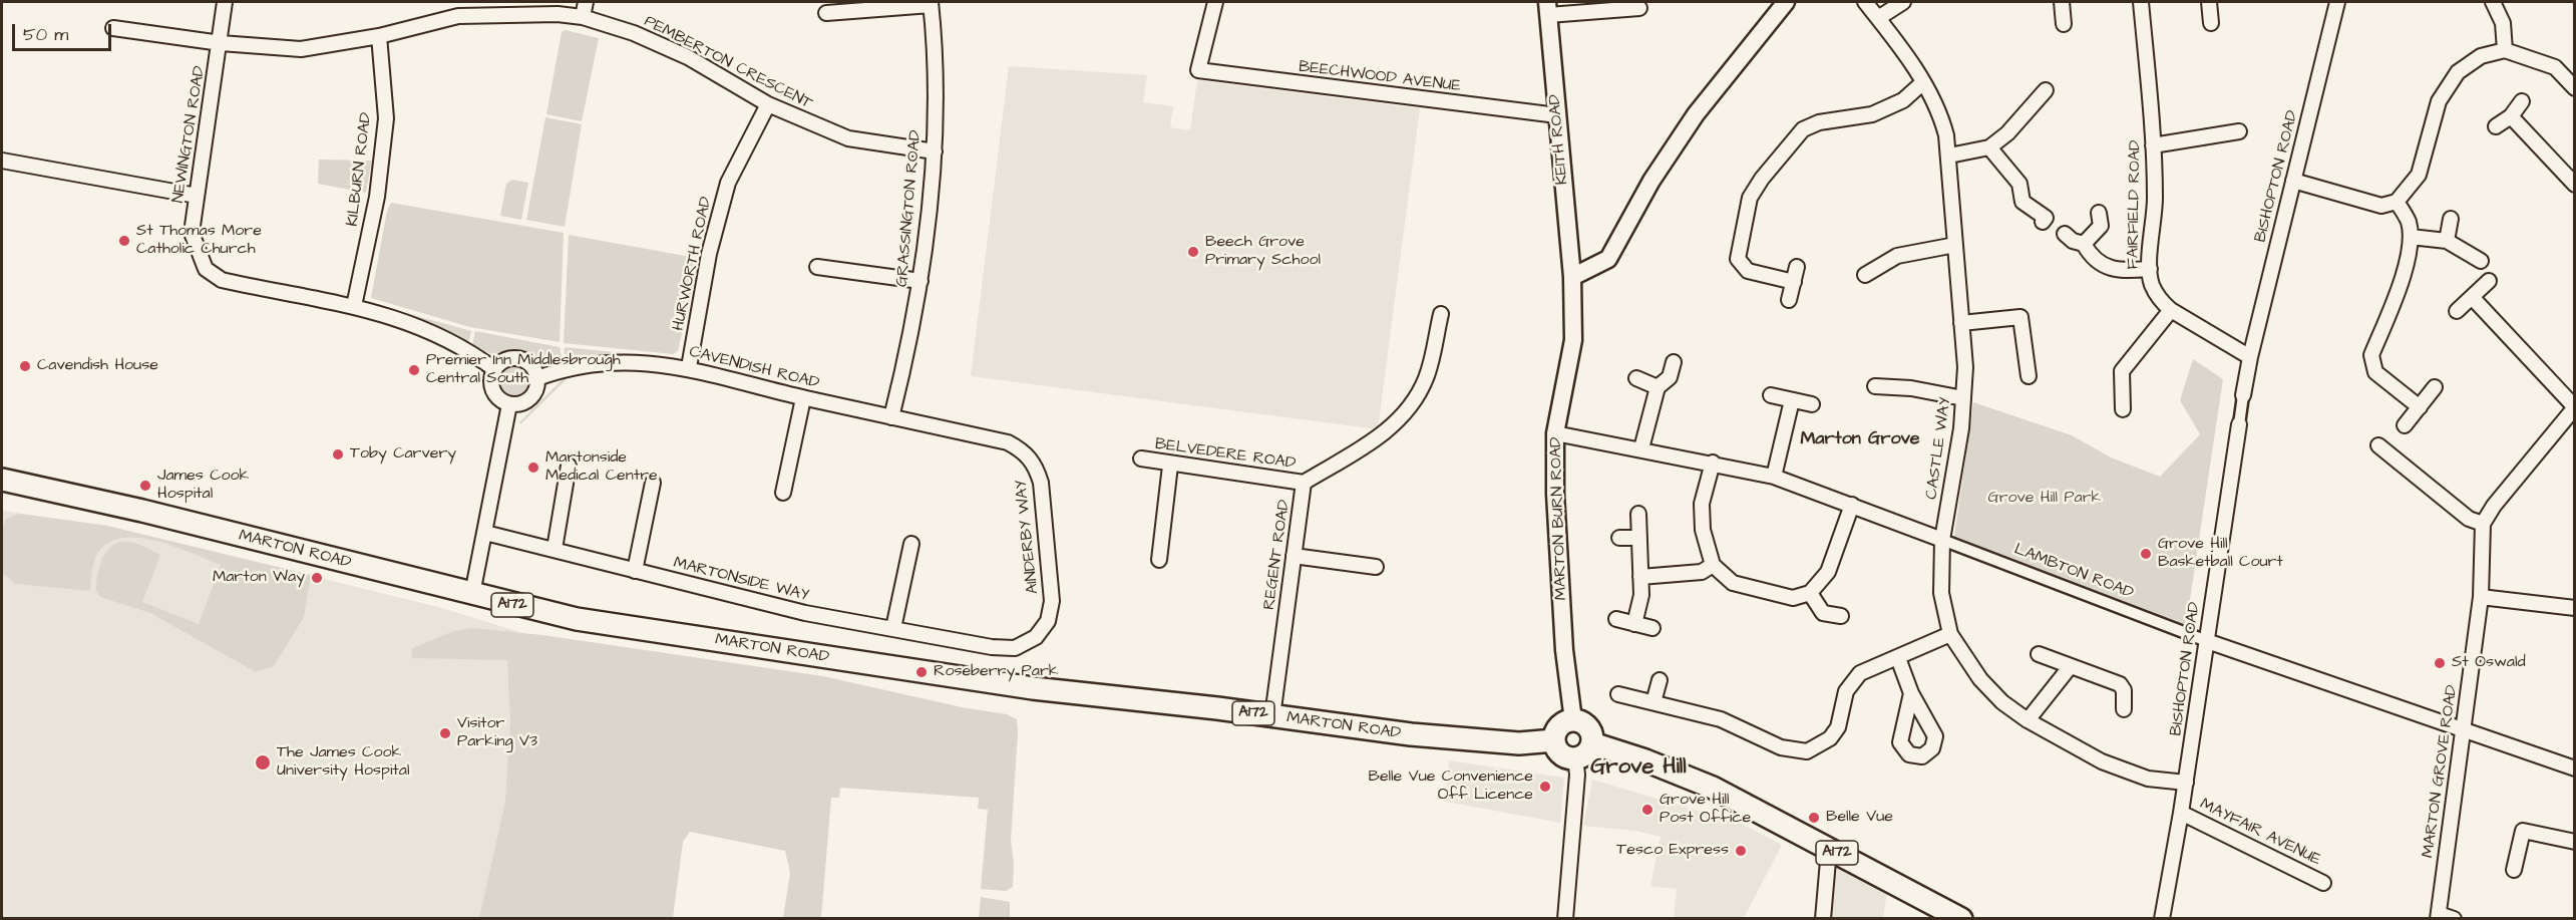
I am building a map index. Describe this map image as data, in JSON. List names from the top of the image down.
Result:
{
  "streets": {
    "main road": ["MARTON ROAD", "A172"],
    "street": [
      "PEMBERTON CRESCENT",
      "BEECHWOOD AVENUE",
      "NEWINGTON ROAD",
      "KEITH ROAD",
      "KILBURN ROAD",
      "BISHOPTON ROAD",
      "FAIRFIELD ROAD",
      "GRASSINGTON ROAD",
      "HURWORTH ROAD",
      "CAVENDISH ROAD",
      "CASTLE WAY",
      "BELVEDERE ROAD",
      "MARTON BURN ROAD",
      "AINDERBY WAY",
      "REGENT ROAD",
      "LAMBTON ROAD",
      "MARTONSIDE WAY",
      "MARTON GROVE ROAD",
      "MAYFAIR AVENUE"
    ]
  },
  "crossings": [
    ["PEMBERTON CRESCENT", "NEWINGTON ROAD"],
    ["PEMBERTON CRESCENT", "KILBURN ROAD"],
    ["PEMBERTON CRESCENT", "GRASSINGTON ROAD"],
    ["PEMBERTON CRESCENT", "HURWORTH ROAD"],
    ["BEECHWOOD AVENUE", "KEITH ROAD"],
    ["NEWINGTON ROAD", "KILBURN ROAD"],
    ["KEITH ROAD", "MARTON BURN ROAD"],
    ["BISHOPTON ROAD", "FAIRFIELD ROAD"],
    ["BISHOPTON ROAD", "CASTLE WAY"],
    ["BISHOPTON ROAD", "LAMBTON ROAD"],
    ["BISHOPTON ROAD", "MAYFAIR AVENUE"],
    ["GRASSINGTON ROAD", "CAVENDISH ROAD"],
    ["GRASSINGTON ROAD", "AINDERBY WAY"],
    ["HURWORTH ROAD", "CAVENDISH ROAD"],
    ["CAVENDISH ROAD", "AINDERBY WAY"],
    ["CASTLE WAY", "LAMBTON ROAD"],
    ["BELVEDERE ROAD", "REGENT ROAD"],
    ["MARTON BURN ROAD", "MARTON ROAD"],
    ["MARTON BURN ROAD", "LAMBTON ROAD"],
    ["MARTON BURN ROAD", "A172"],
    ["AINDERBY WAY", "MARTONSIDE WAY"],
    ["MARTON ROAD", "REGENT ROAD"],
    ["MARTON ROAD", "A172"],
    ["LAMBTON ROAD", "MARTON GROVE ROAD"]
  ],
  "districts": ["Marton Grove", "Grove Hill"],
  "parks": ["Grove Hill Park"],
  "places": [
    "St Thomas More Catholic Church",
    "Beech Grove Primary School",
    "Cavendish House",
    "Premier Inn Middlesbrough Central South",
    "Toby Carvery",
    "Martonside Medical Centre",
    "James Cook Hospital",
    "Grove Hill Basketball Court",
    "Marton Way",
    "St Oswald",
    "Roseberry Park",
    "Visitor Parking V3",
    "The James Cook University Hospital",
    "Belle Vue Convenience Off Licence",
    "Grove Hill Post Office",
    "Belle Vue",
    "Tesco Express"
  ],
  "scale_bar": "50 m"
}
